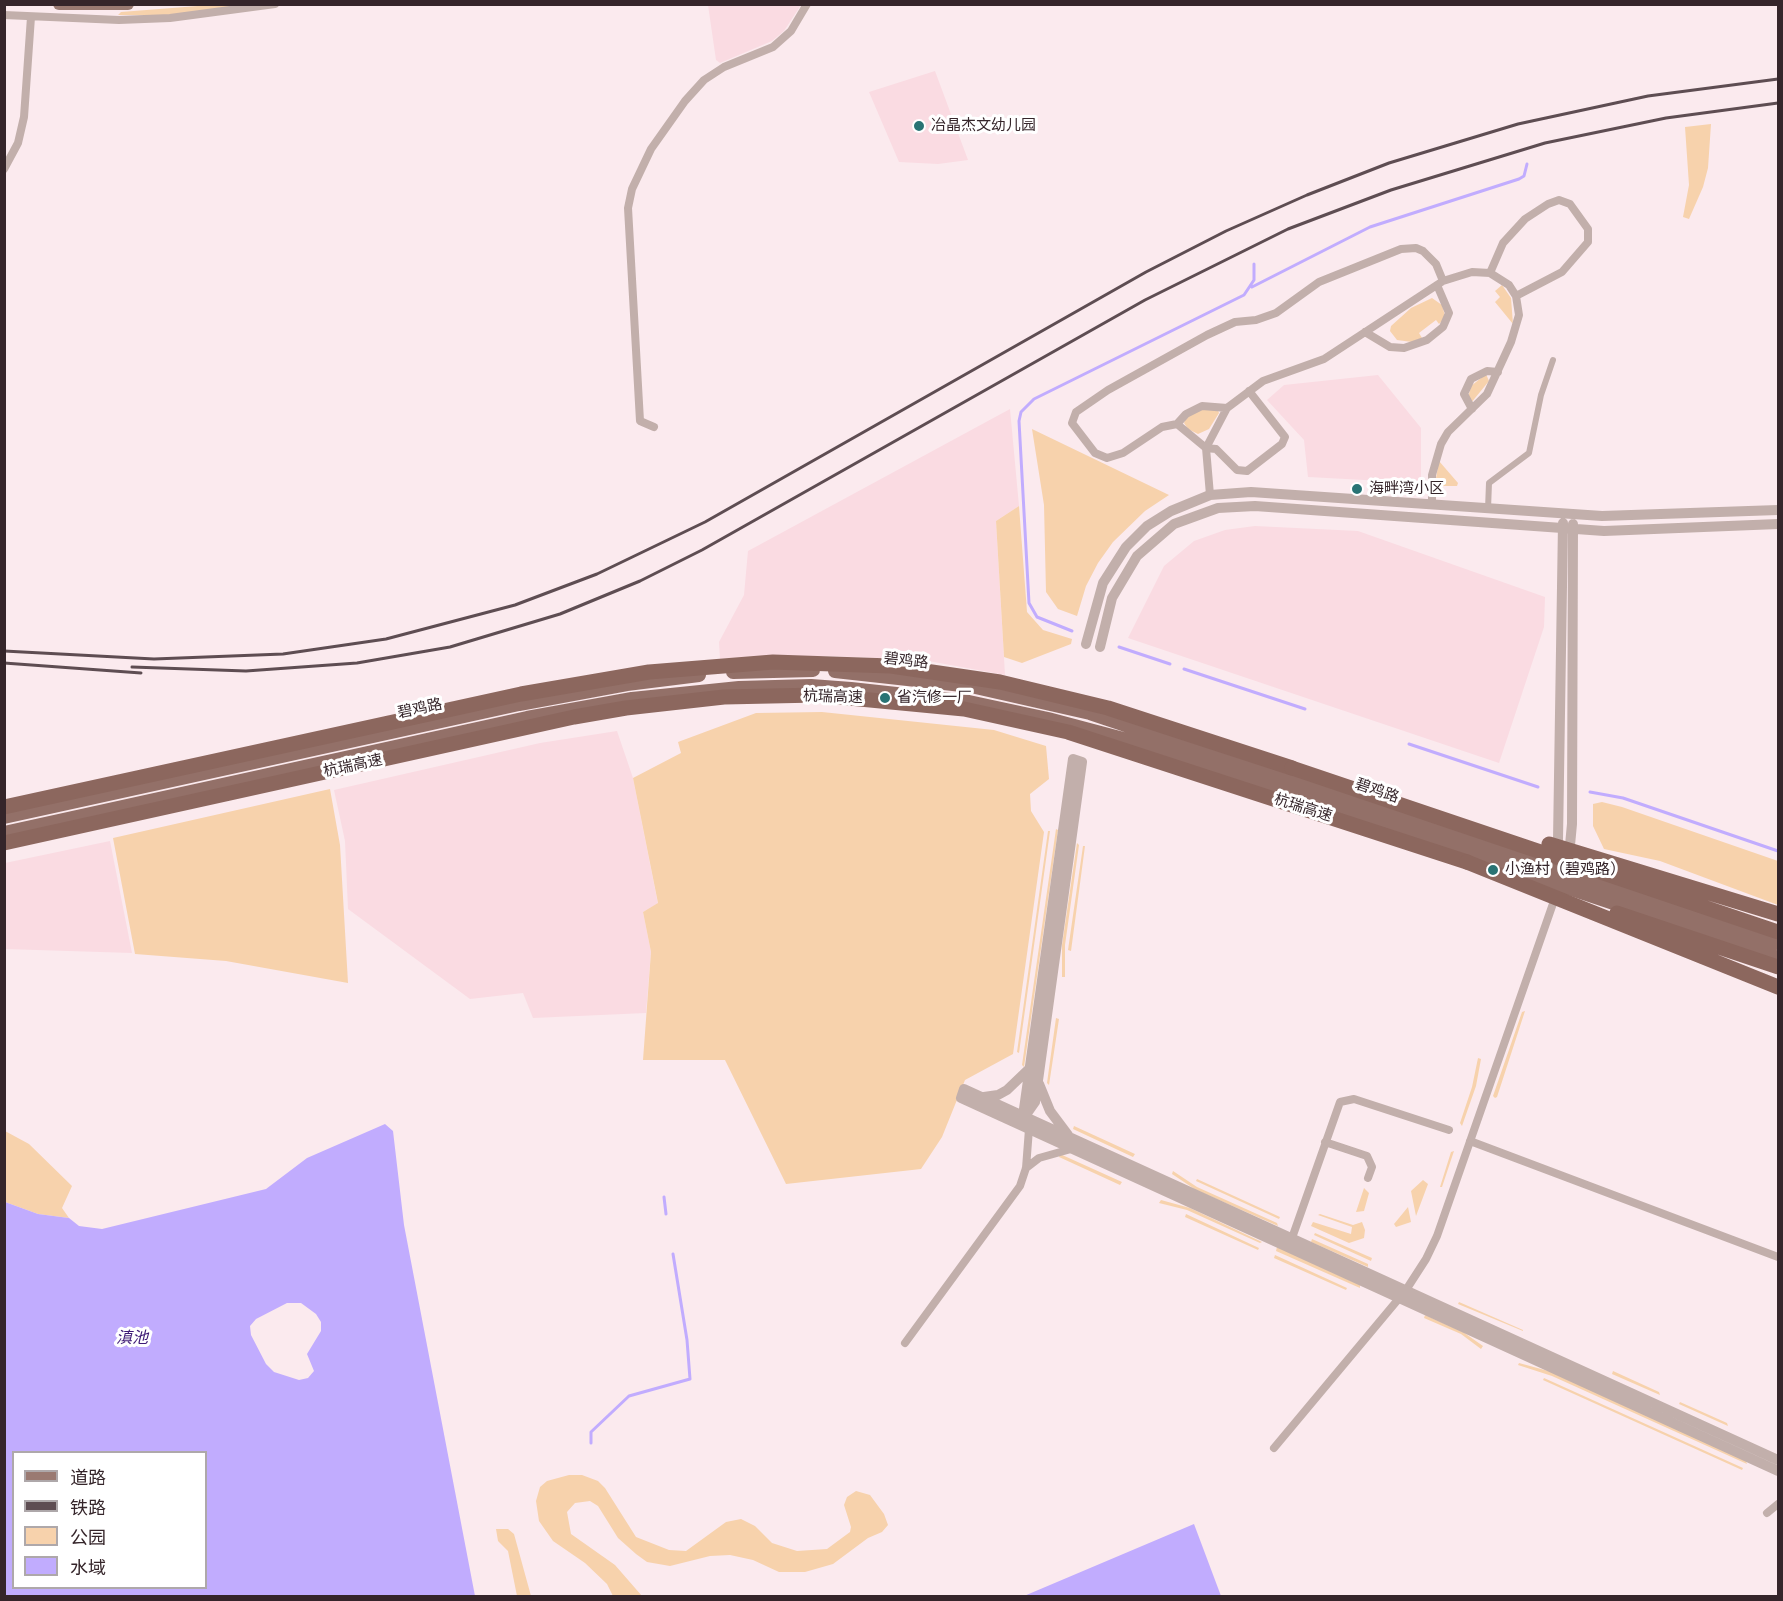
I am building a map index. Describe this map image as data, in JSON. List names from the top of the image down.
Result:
{
  "streets": {
    "highway": ["碧鸡路", "杭瑞高速"]
  },
  "water": ["滇池"],
  "places": [
    "冶晶杰文幼儿园",
    "海畔湾小区",
    "省汽修一厂",
    "小渔村（碧鸡路）"
  ],
  "legend": [
    "道路",
    "铁路",
    "公园",
    "水域"
  ]
}
